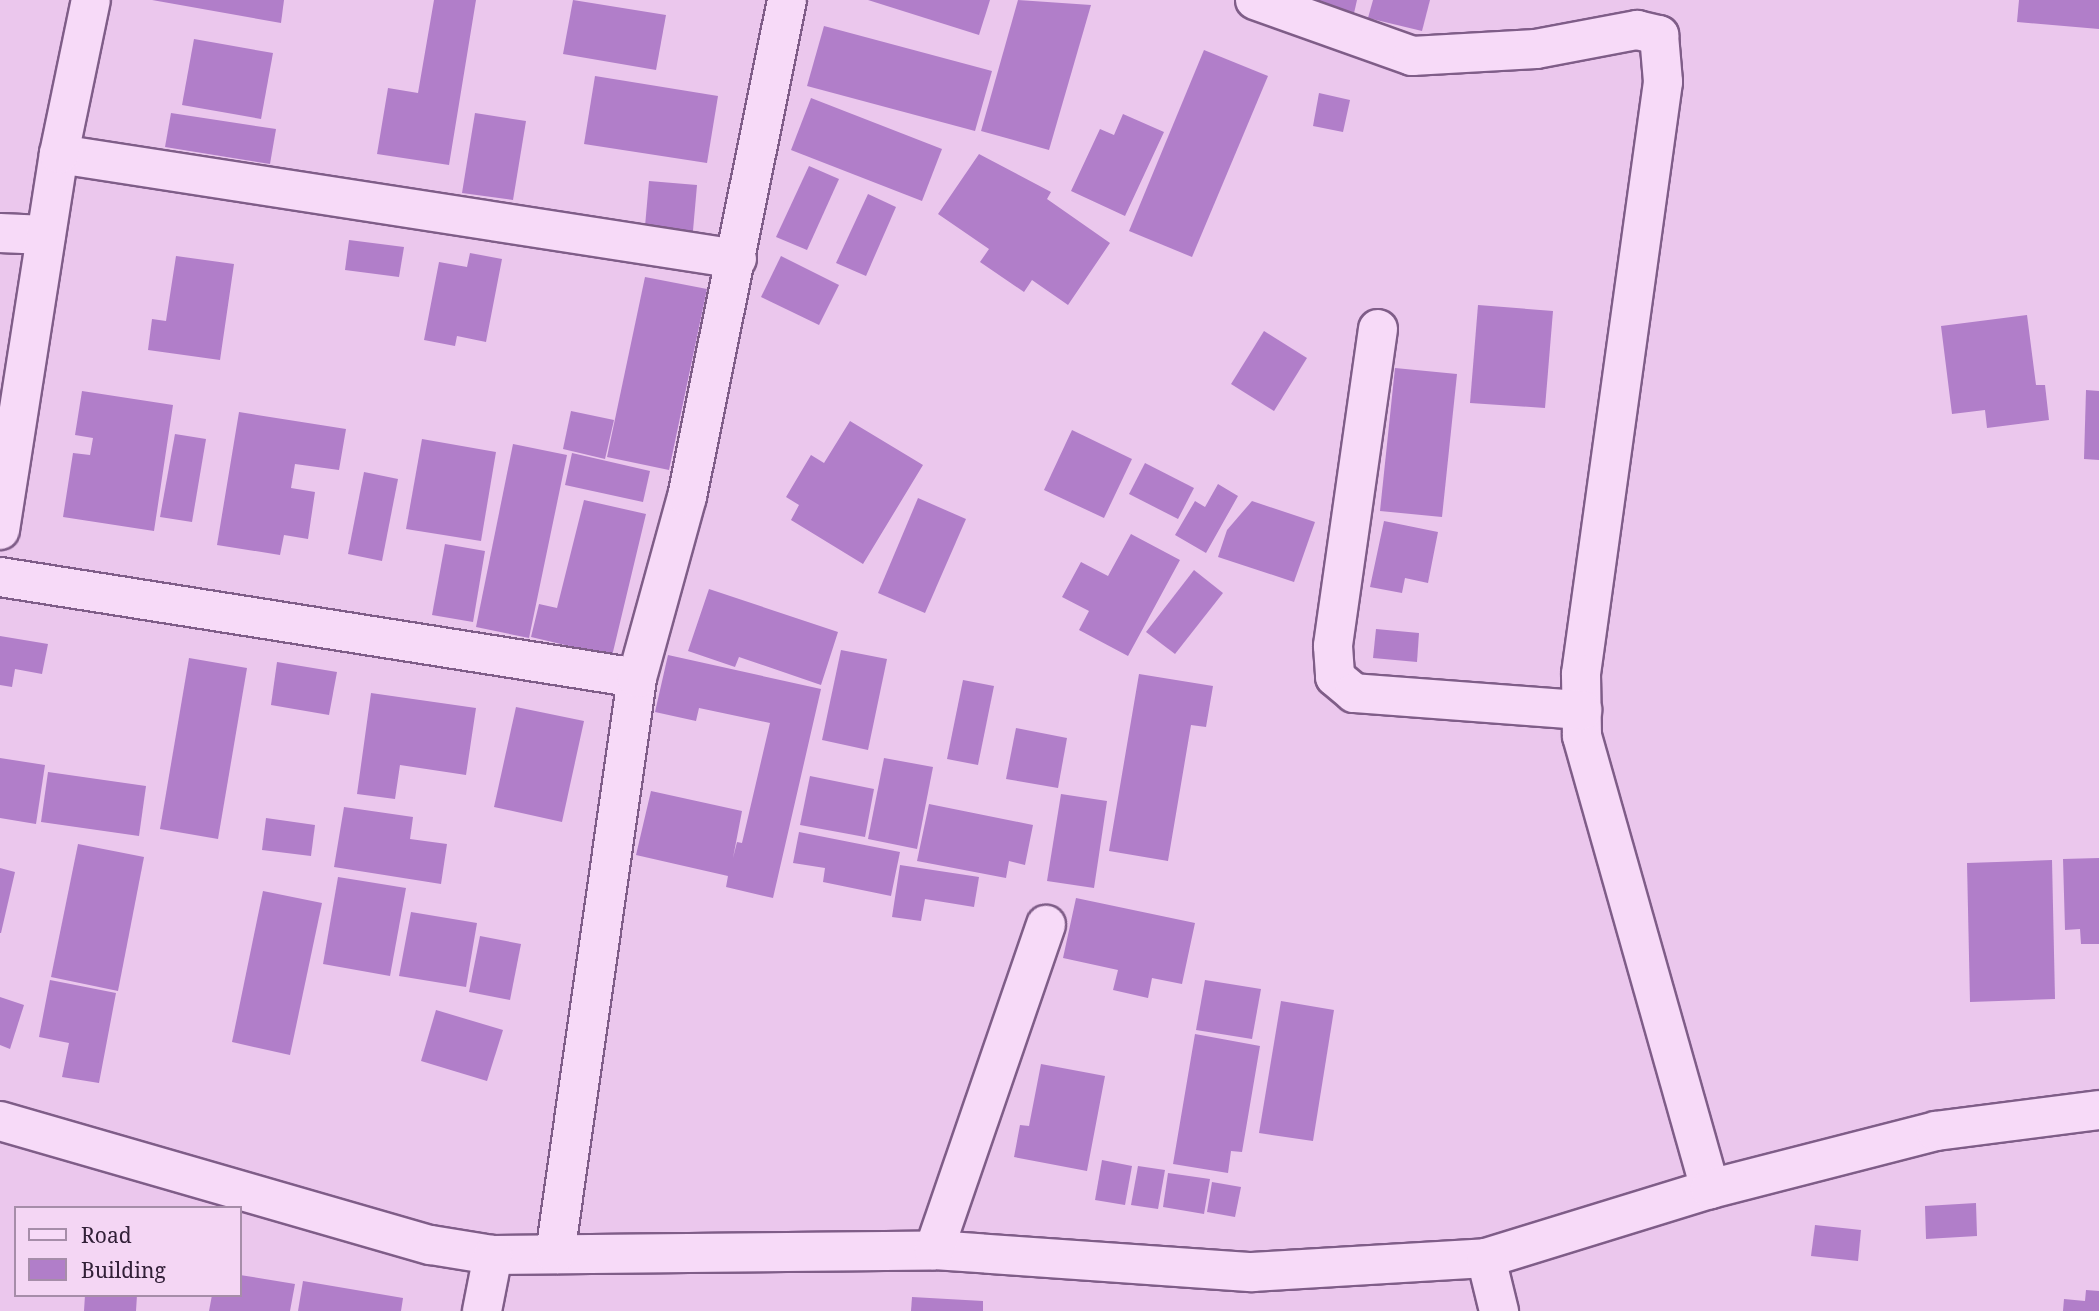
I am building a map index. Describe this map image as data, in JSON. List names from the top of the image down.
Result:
{
  "legend": ["Road", "Building"]
}
